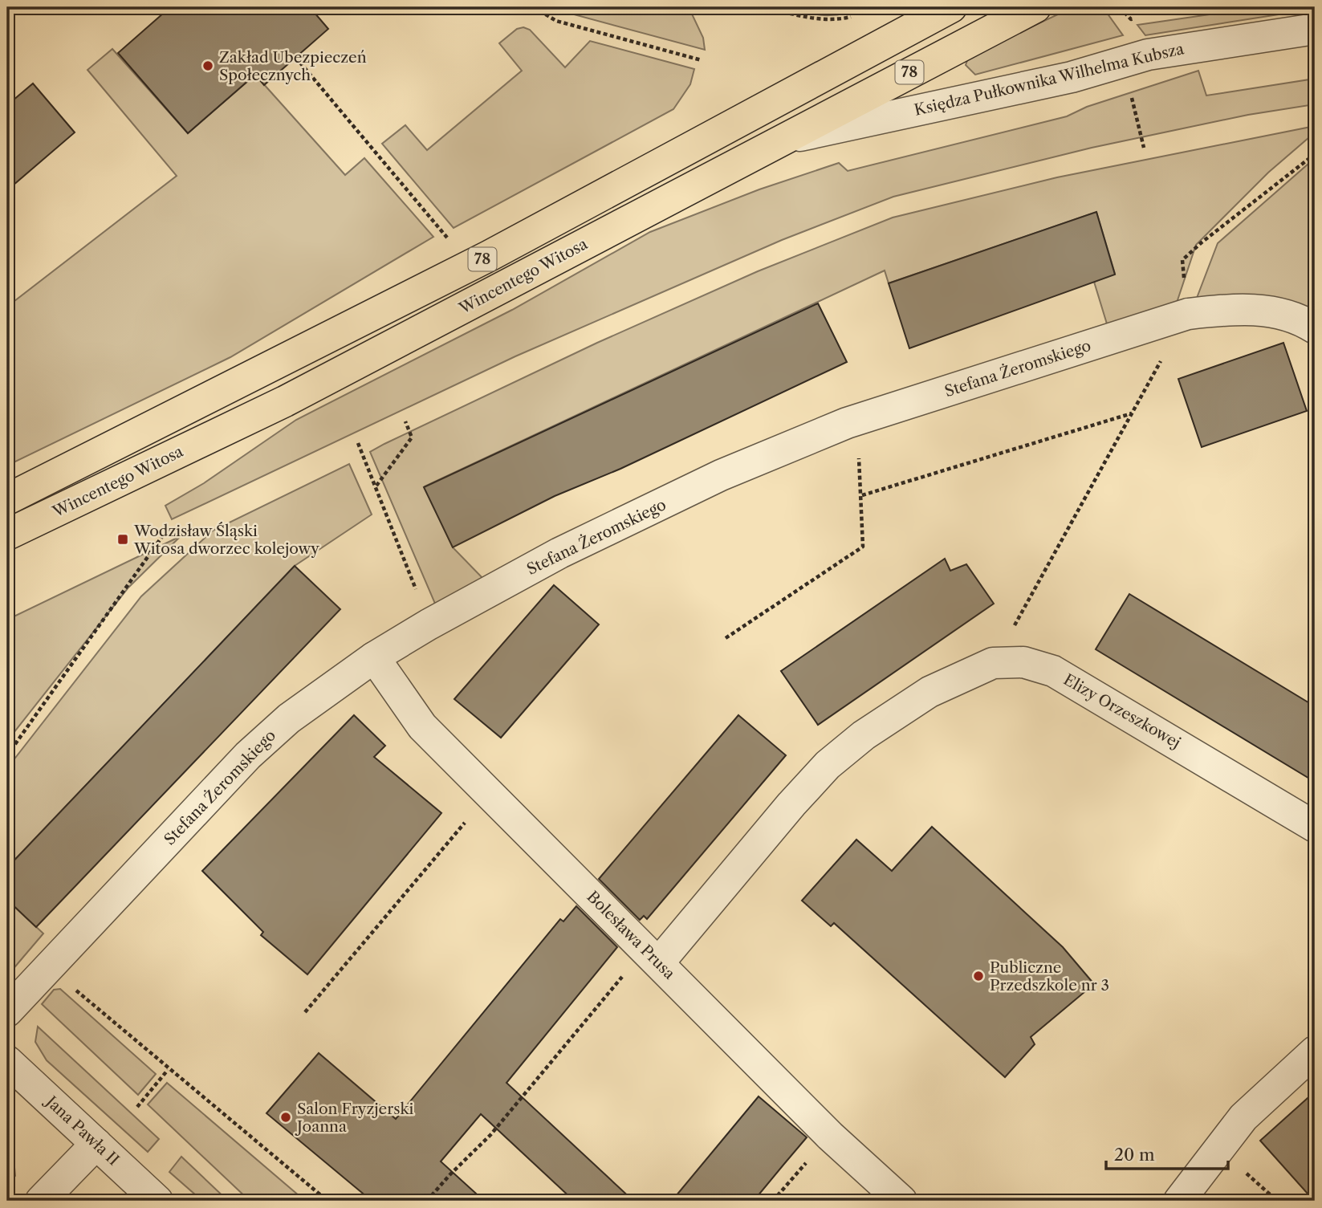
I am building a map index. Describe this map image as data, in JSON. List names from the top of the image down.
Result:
{
  "streets": {
    "main road": ["78", "Wincentego Witosa"],
    "street": [
      "Księdza Pułkownika Wilhelma Kubsza",
      "Stefana Żeromskiego",
      "Elizy Orzeszkowej",
      "Bolesława Prusa",
      "Jana Pawła II"
    ]
  },
  "crossings": [
    ["Księdza Pułkownika Wilhelma Kubsza", "Wincentego Witosa"],
    ["Stefana Żeromskiego", "Bolesława Prusa"],
    ["Elizy Orzeszkowej", "Bolesława Prusa"]
  ],
  "places": {
    "other": ["Zakład Ubezpieczeń Społecznych", "Publiczne Przedszkole nr 3", "Salon Fryzjerski Joanna"],
    "transit": ["Wodzisław Śląski Witosa dworzec kolejowy"]
  },
  "scale_bar": "20 m"
}
